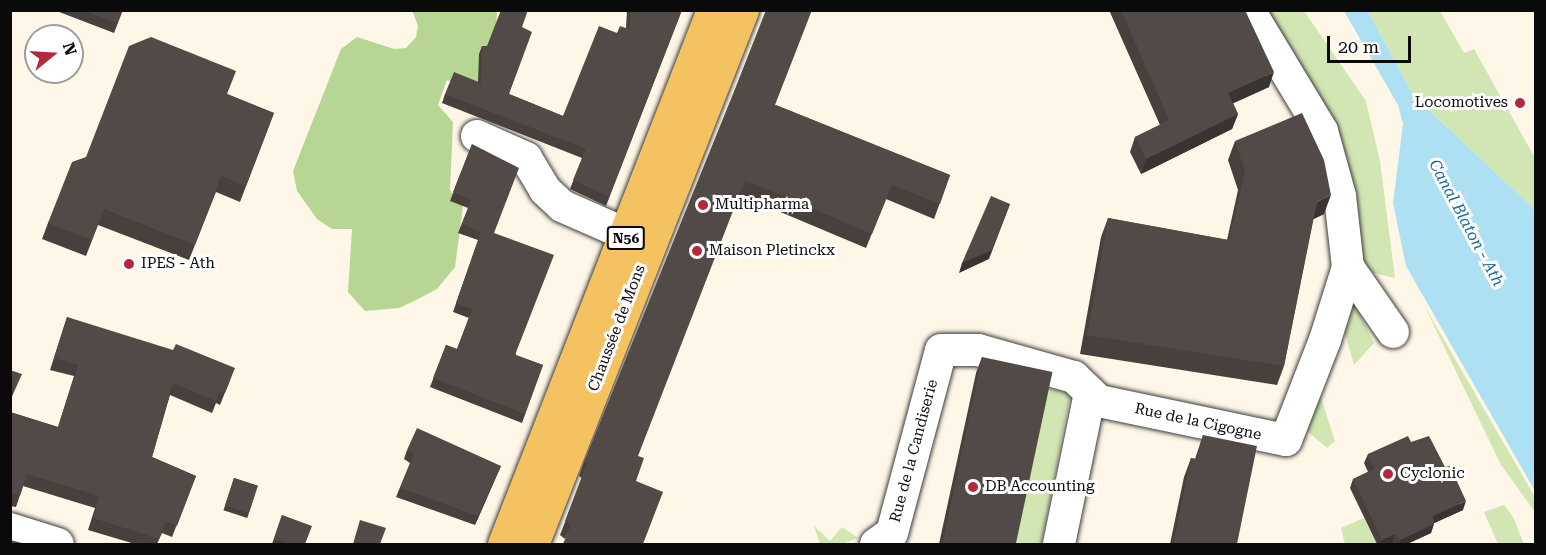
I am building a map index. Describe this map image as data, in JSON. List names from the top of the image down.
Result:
{
  "streets": {
    "main road": ["N56", "Chaussée de Mons"],
    "street": ["Rue de la Cigogne", "Rue de la Candiserie"]
  },
  "crossings": [
    ["Rue de la Cigogne", "Rue de la Candiserie"]
  ],
  "water": ["Canal Blaton - Ath"],
  "places": [
    "Locomotives",
    "Multipharma",
    "Maison Pletinckx",
    "IPES - Ath",
    "Cyclonic",
    "DB Accounting"
  ],
  "scale_bar": "20 m",
  "north": "right"
}
